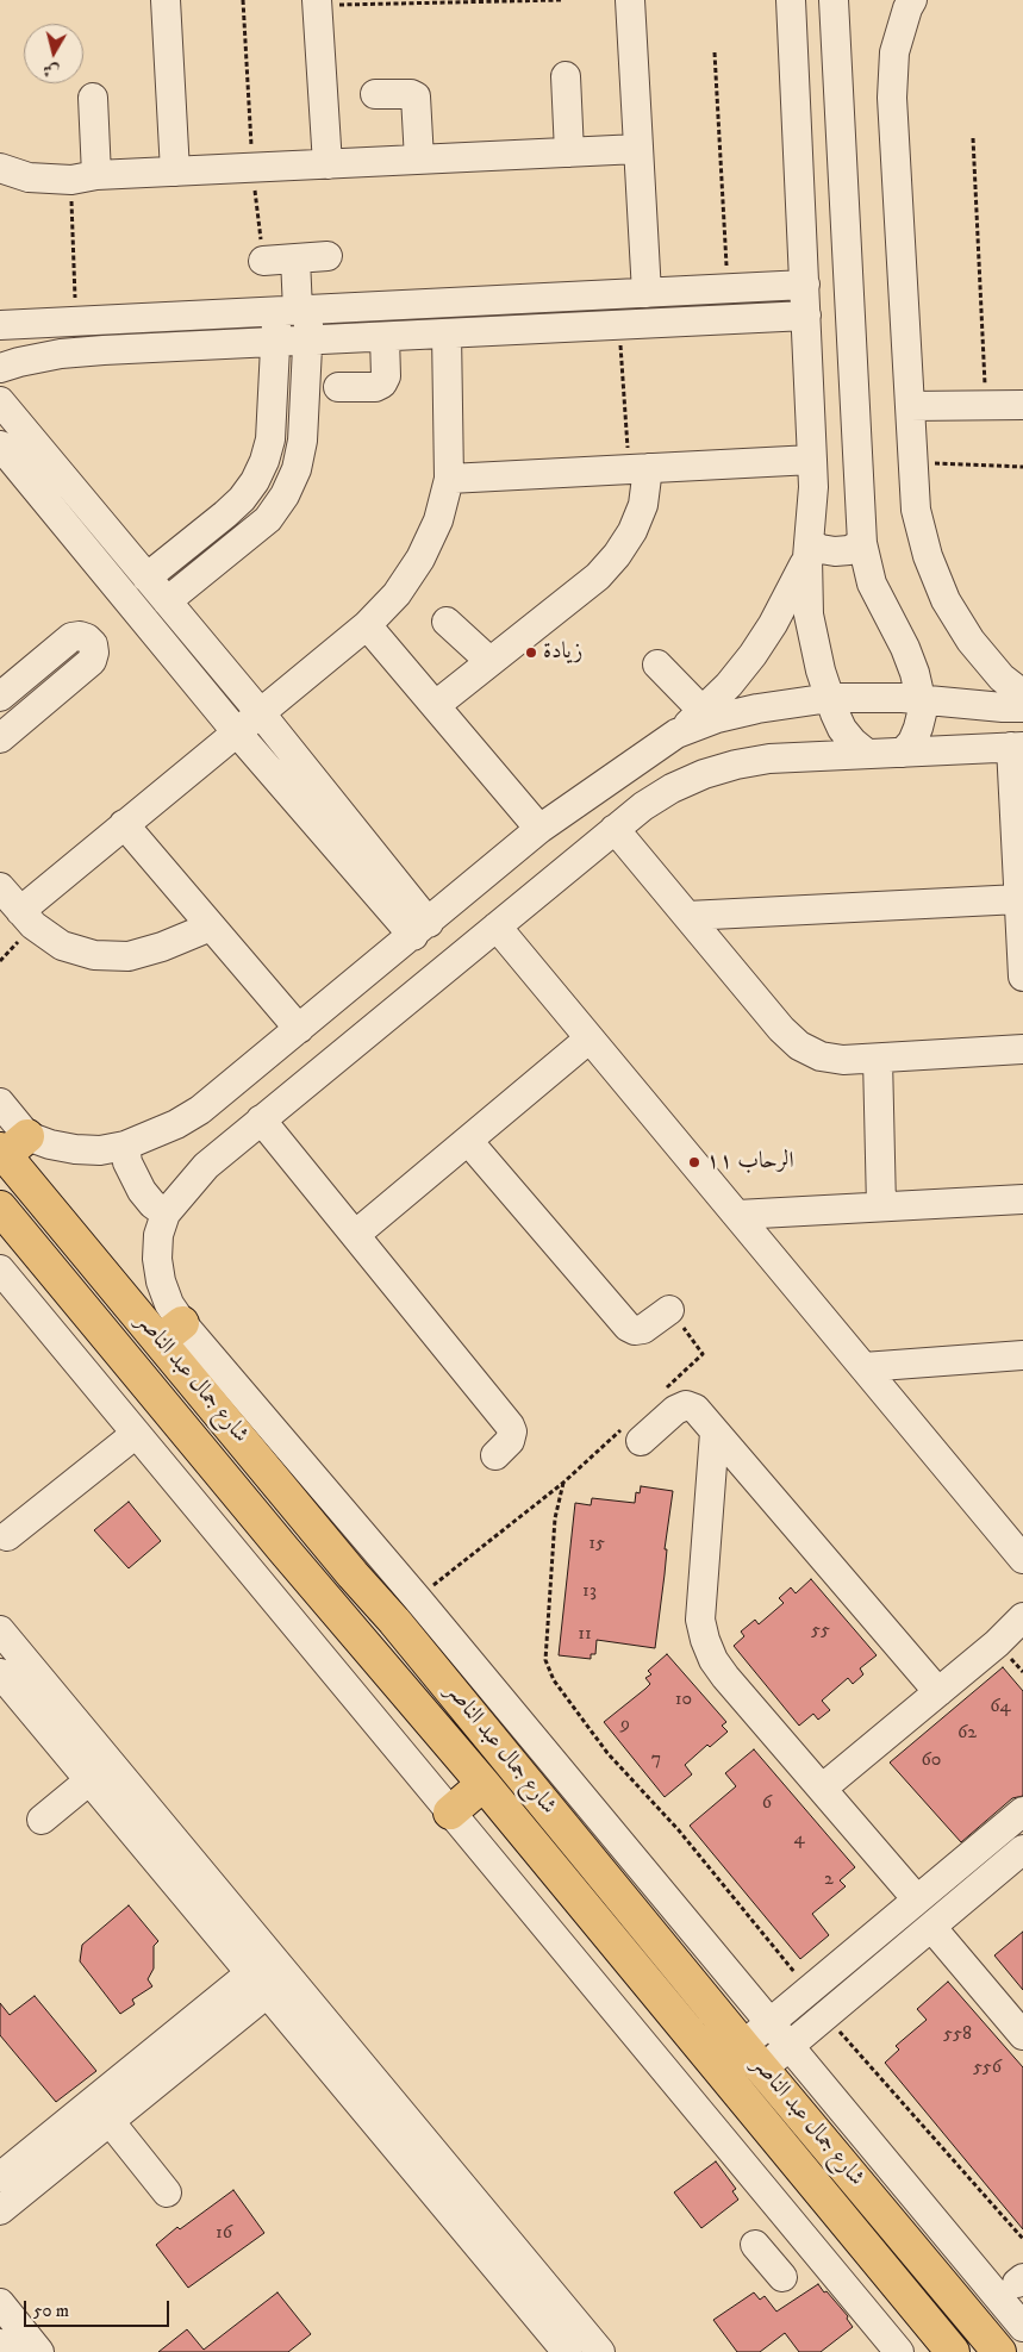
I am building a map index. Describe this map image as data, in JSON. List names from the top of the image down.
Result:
{
  "streets": {
    "main road": ["شارع جمال عبد الناصر"]
  },
  "places": ["زيادة", "الرحاب ١١"],
  "house_numbers": [
    "15",
    "13",
    "55",
    "11",
    "10",
    "64",
    "9",
    "62",
    "7",
    "60",
    "6",
    "4",
    "2",
    "558",
    "556",
    "16"
  ],
  "scale_bar": "50 m",
  "north": "bottom"
}
